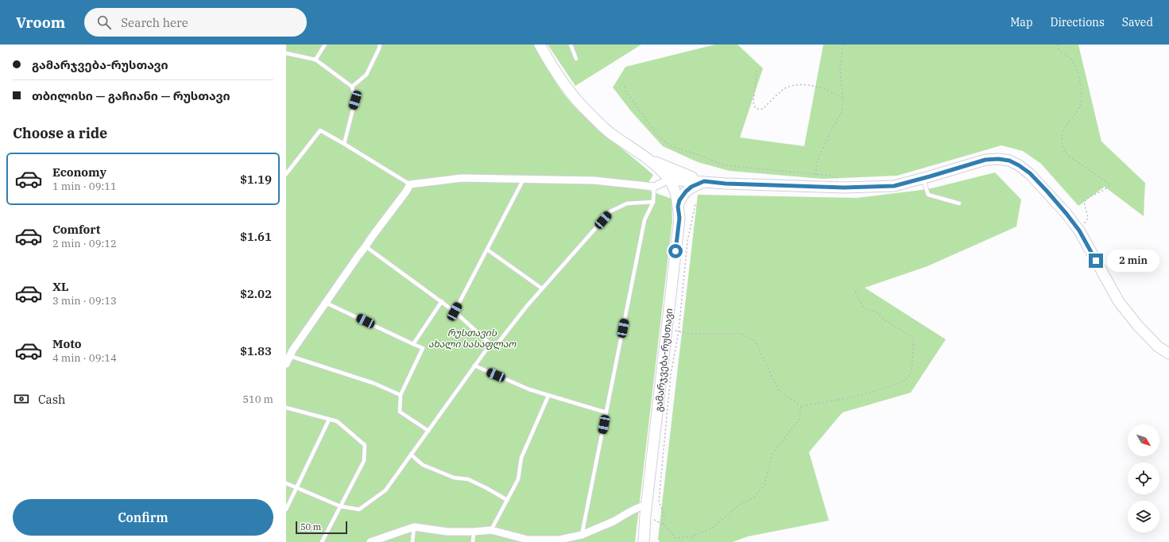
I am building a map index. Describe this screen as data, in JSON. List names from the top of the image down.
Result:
{
  "streets": {
    "main road": ["გამარჯვება-რუსთავი"]
  },
  "parks": ["რუსთავის ახალი სასაფლაო"],
  "scale_bar": "50 m",
  "north": "bottom right",
  "page": {
    "header": "Vroom",
    "search": "Search here",
    "nav": ["Map", "Directions", "Saved"],
    "banner": ["გამარჯვება-რუსთავი", "თბილისი — გაჩიანი — რუსთავი"],
    "heading": "Choose a ride",
    "list": [
      {
        "name": "Economy",
        "note": "1 min · 09:11",
        "value": "$1.19"
      },
      {
        "name": "Comfort",
        "note": "2 min · 09:12",
        "value": "$1.61"
      },
      {
        "name": "XL",
        "note": "3 min · 09:13",
        "value": "$2.02"
      },
      {
        "name": "Moto",
        "note": "4 min · 09:14",
        "value": "$1.83"
      }
    ],
    "bubble": "2 min",
    "pay": ["Cash", "510 m"],
    "buttons": "Confirm",
    "scale": "50 m"
  }
}
